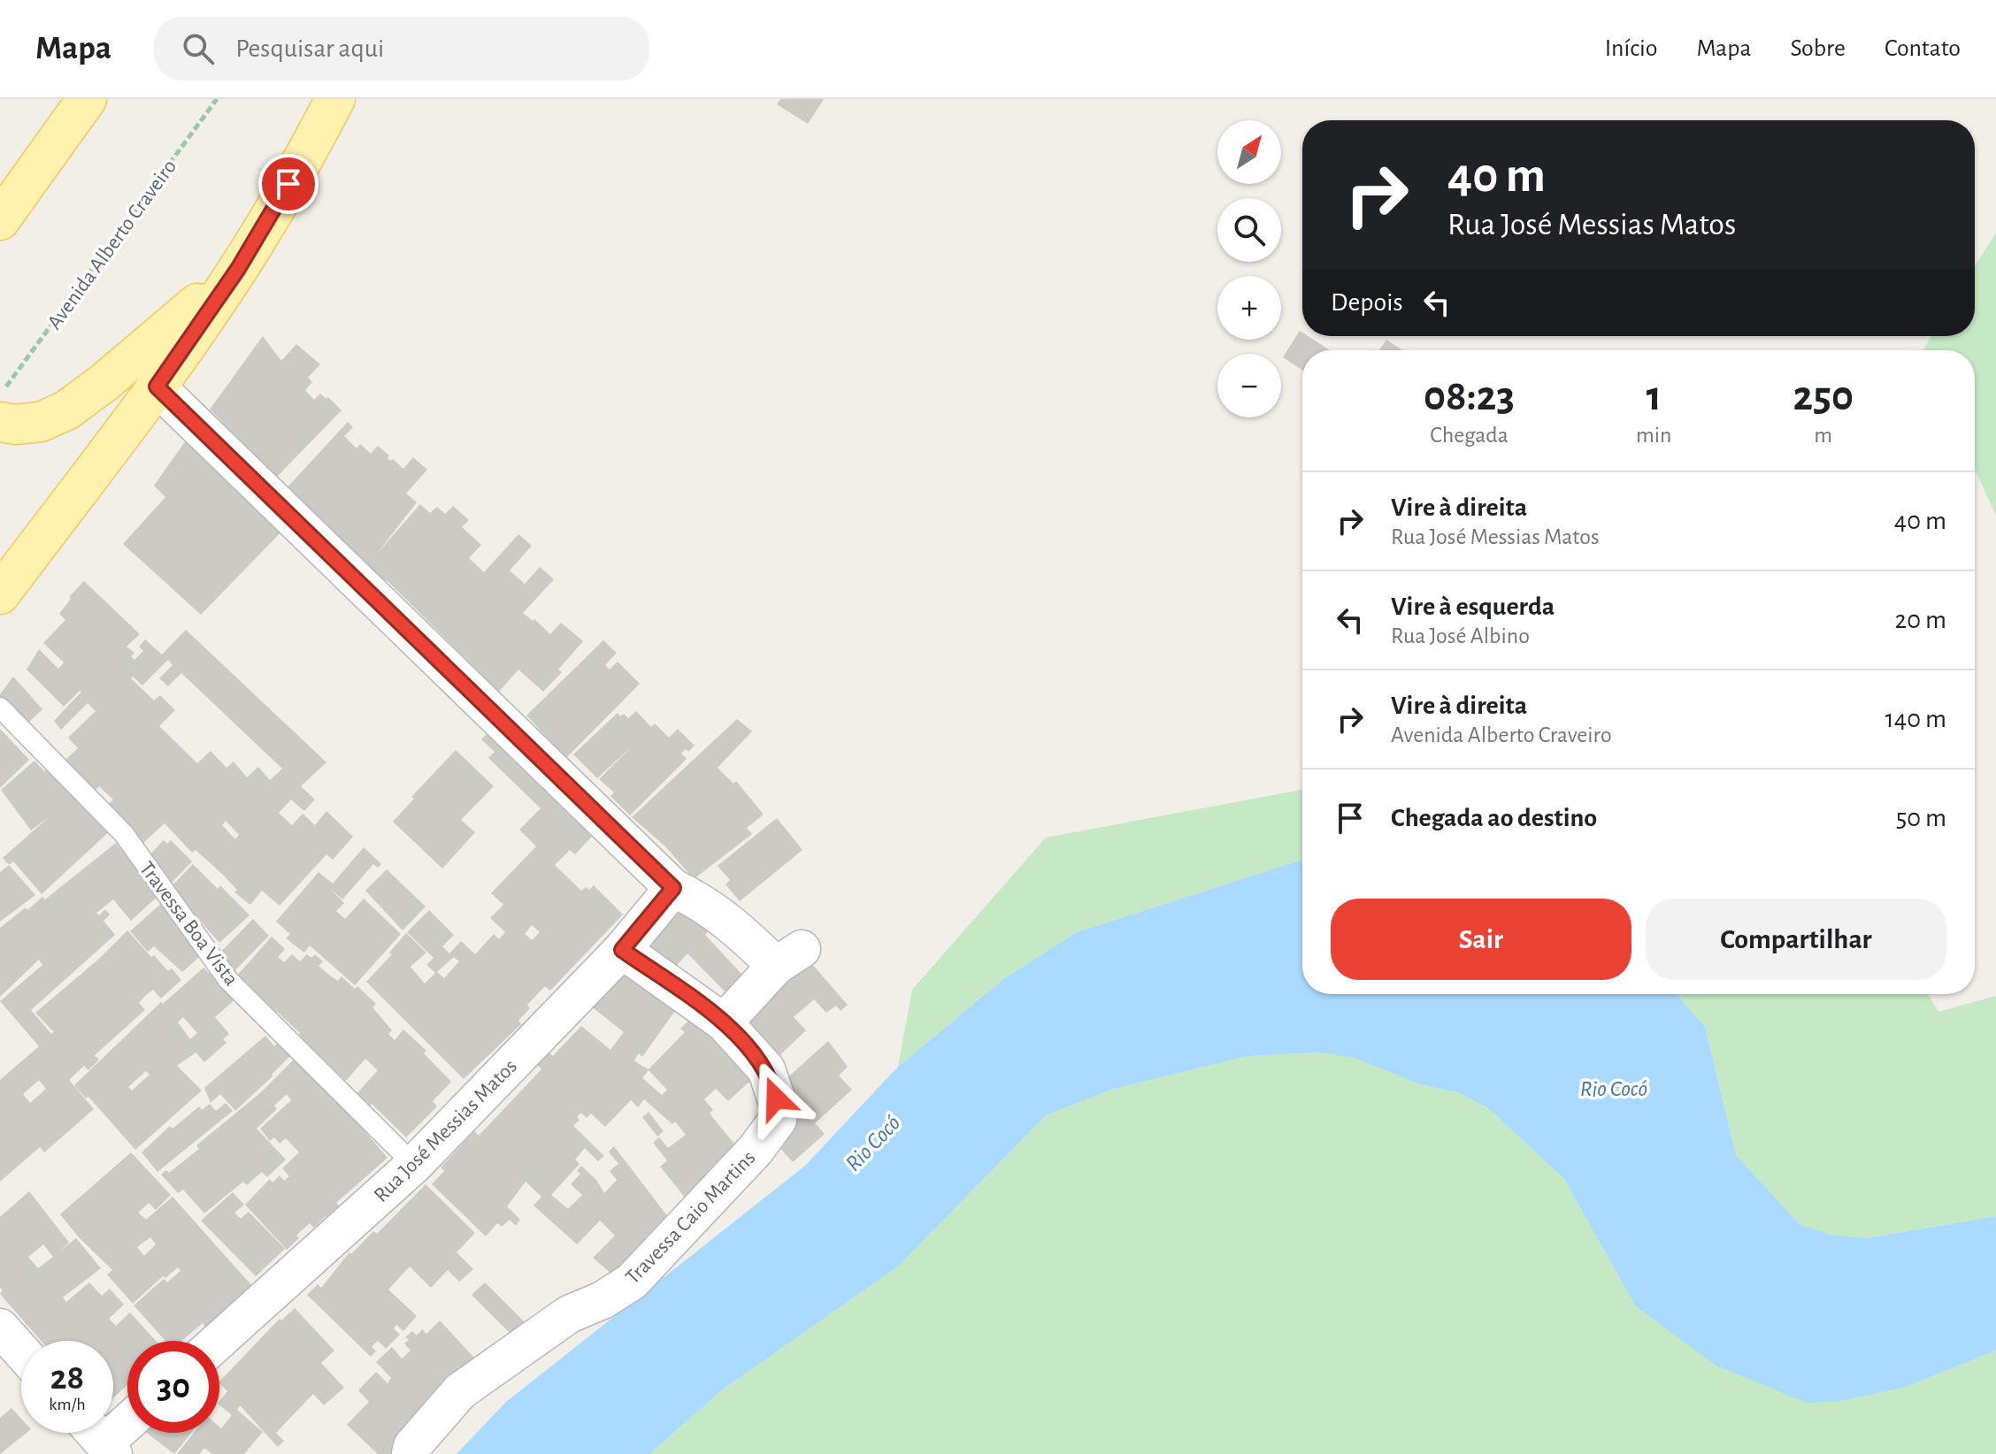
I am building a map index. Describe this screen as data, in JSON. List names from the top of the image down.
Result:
{
  "streets": {
    "street": ["Rua José Messias Matos", "Travessa Caio Martins"],
    "lane": ["Travessa Boa Vista"],
    "path": ["Avenida Alberto Craveiro"]
  },
  "crossings": [
    ["Travessa Boa Vista", "Rua José Messias Matos"],
    ["Rua José Messias Matos", "Travessa Caio Martins"]
  ],
  "water": ["Rio Cocó"],
  "north": "top right",
  "page": {
    "header": "Mapa",
    "search": "Pesquisar aqui",
    "nav": [
      "Início",
      "Mapa",
      "Sobre",
      "Contato"
    ],
    "map_buttons": ["+", "−"],
    "turn": ["40 m", "Rua José Messias Matos"],
    "then": "Depois",
    "eta": [
      "08:23",
      "Chegada",
      "1",
      "min",
      "250",
      "m"
    ],
    "list": [
      {
        "name": "Vire à direita",
        "note": "Rua José Messias Matos",
        "value": "40 m"
      },
      {
        "name": "Vire à esquerda",
        "note": "Rua José Albino",
        "value": "20 m"
      },
      {
        "name": "Vire à direita",
        "note": "Avenida Alberto Craveiro",
        "value": "140 m"
      },
      {
        "name": "Chegada ao destino",
        "value": "50 m"
      }
    ],
    "buttons": ["Sair", "Compartilhar"],
    "speed": "28 km/h",
    "limit": "30"
  }
}
